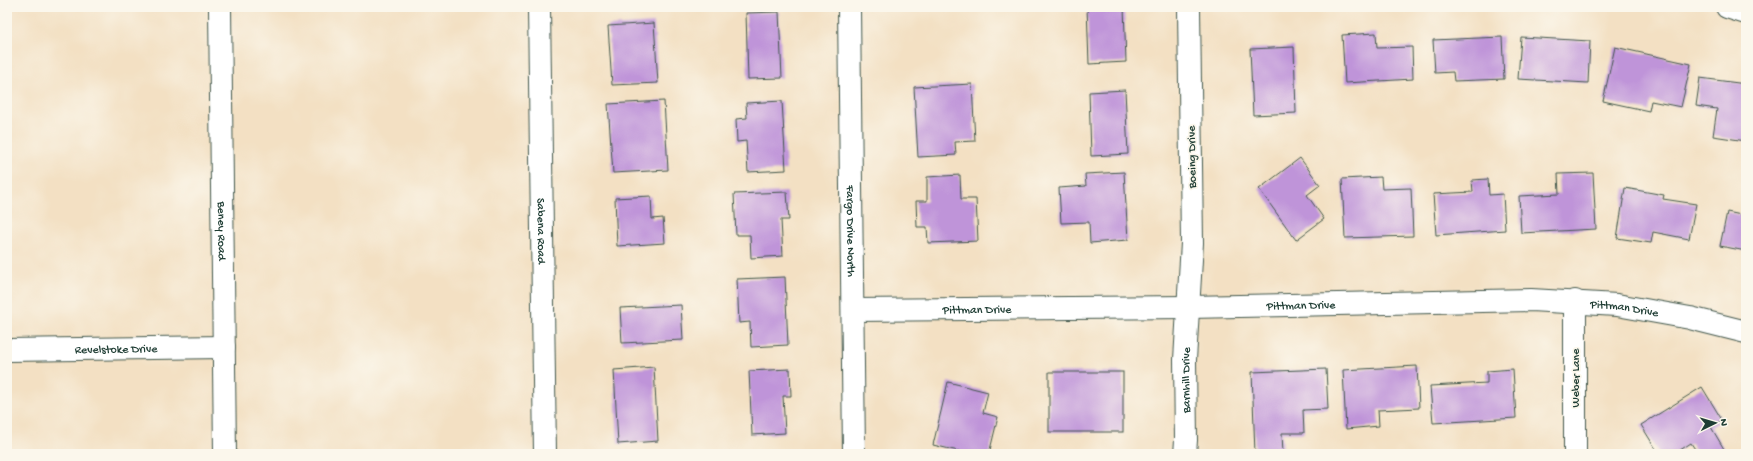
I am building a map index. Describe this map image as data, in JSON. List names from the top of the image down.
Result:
{
  "streets": {
    "street": [
      "Boeing Drive",
      "Fargo Drive North",
      "Beney Road",
      "Sabena Road",
      "Pittman Drive",
      "Revelstoke Drive",
      "Weber Lane",
      "Barnhill Drive"
    ]
  },
  "crossings": [
    ["Boeing Drive", "Pittman Drive"],
    ["Boeing Drive", "Barnhill Drive"],
    ["Fargo Drive North", "Pittman Drive"],
    ["Beney Road", "Revelstoke Drive"],
    ["Pittman Drive", "Weber Lane"],
    ["Pittman Drive", "Barnhill Drive"]
  ],
  "north": "right"
}
